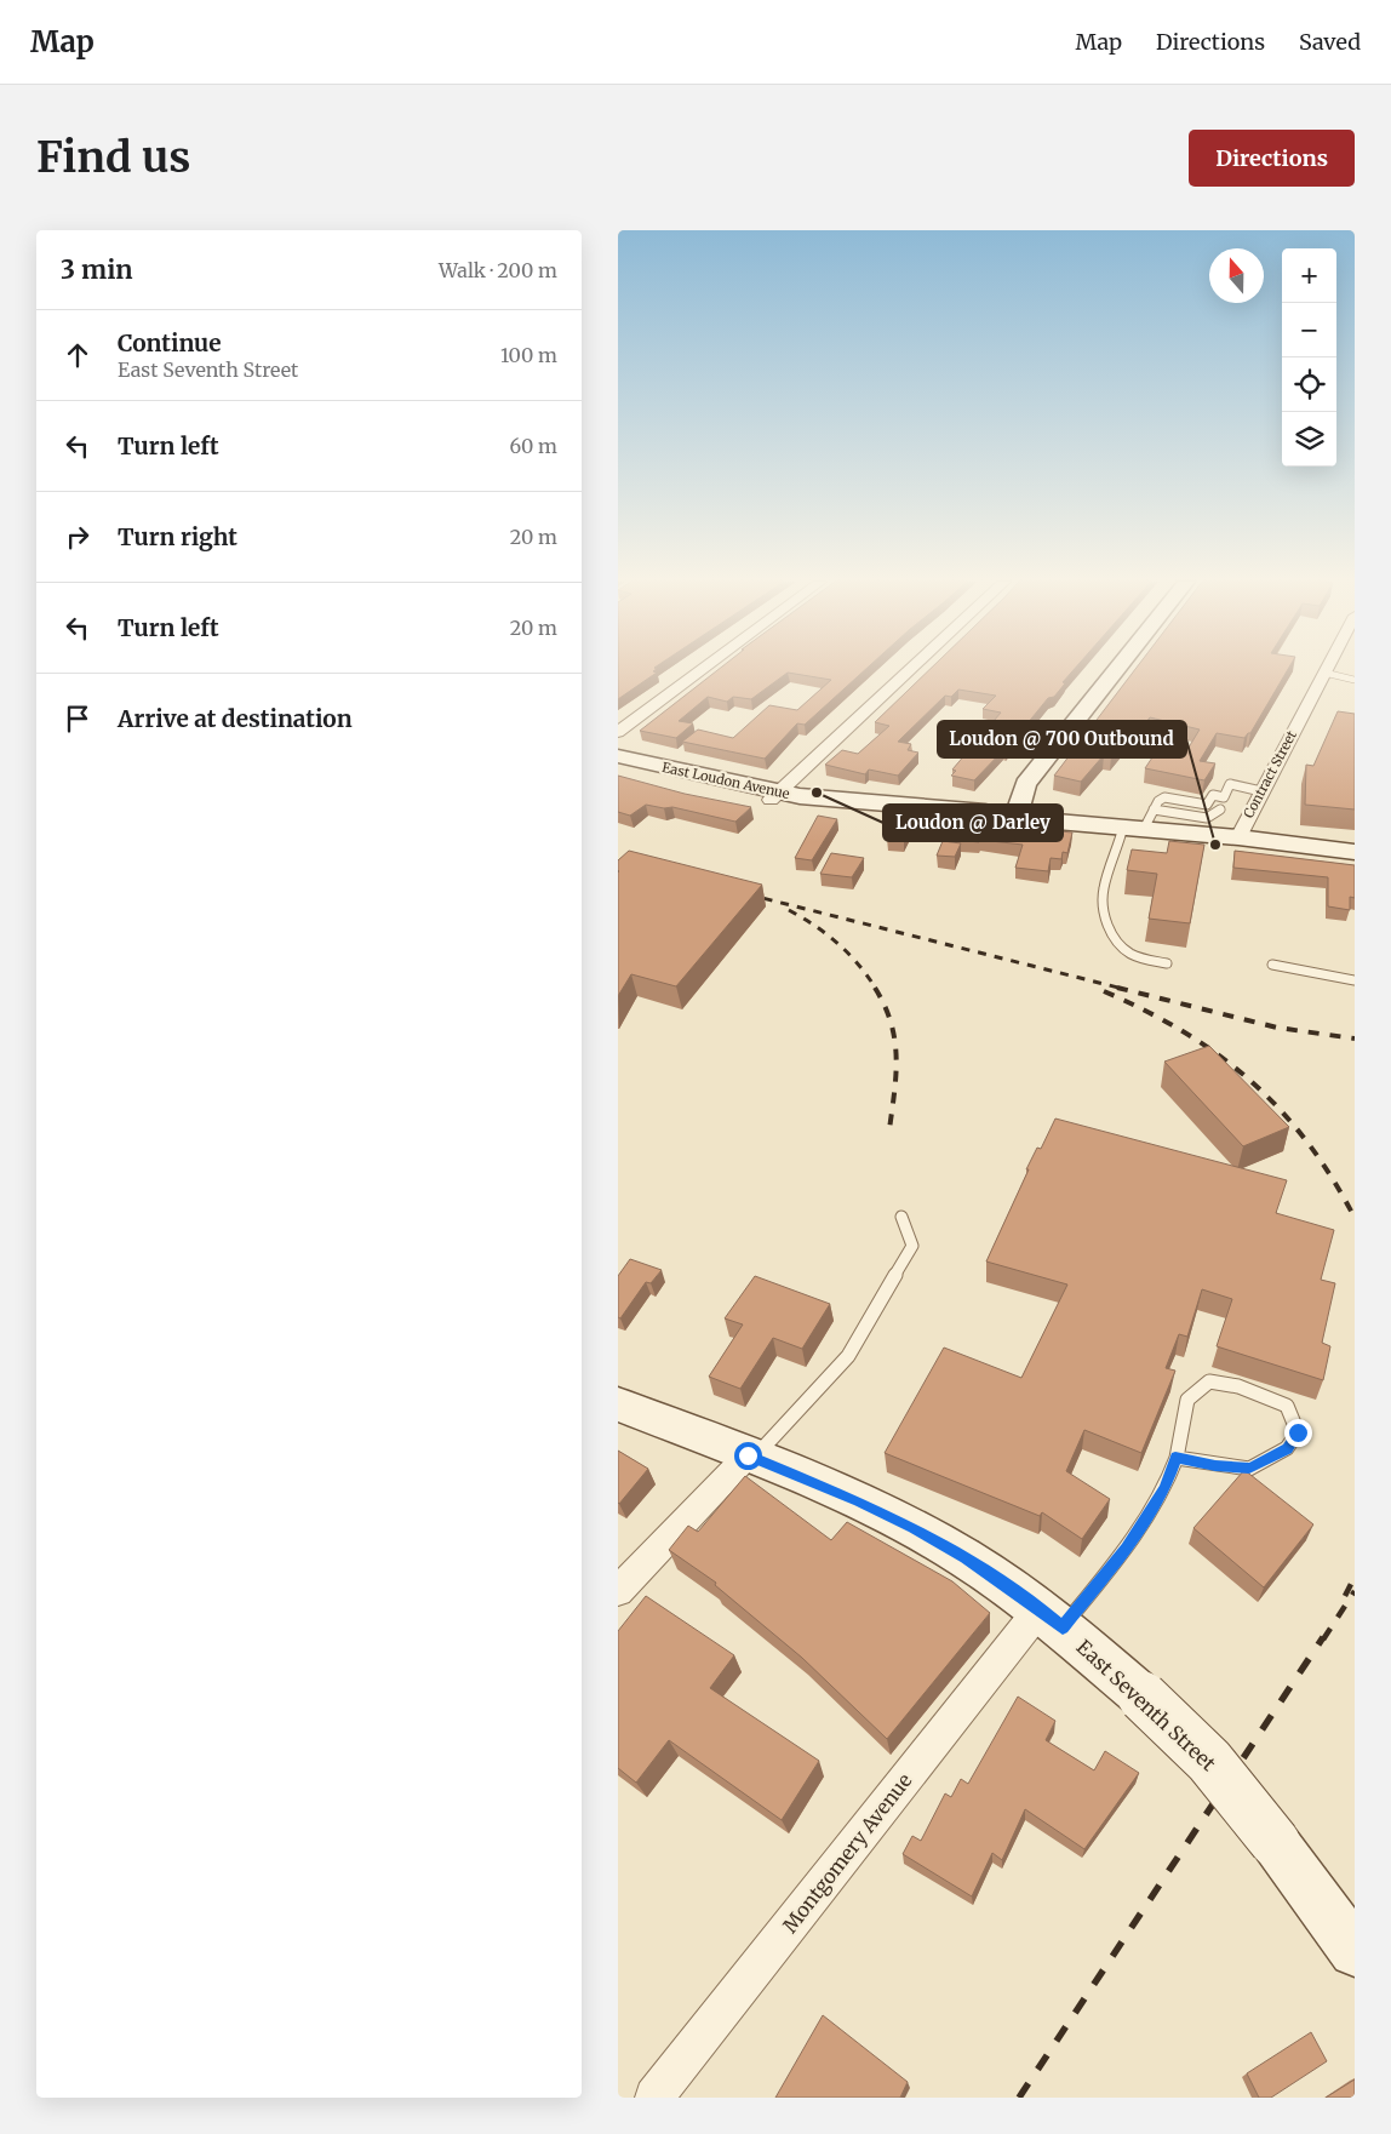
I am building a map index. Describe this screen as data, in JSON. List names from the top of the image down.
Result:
{
  "streets": {
    "street": [
      "Contract Street",
      "East Loudon Avenue",
      "East Seventh Street",
      "Montgomery Avenue"
    ]
  },
  "crossings": [
    ["Contract Street", "East Loudon Avenue"],
    ["East Seventh Street", "Montgomery Avenue"]
  ],
  "places": ["Loudon @ Darley", "Loudon @ 700 Outbound"],
  "north": "top",
  "page": {
    "header": "Map",
    "nav": ["Map", "Directions", "Saved"],
    "buttons": "Directions",
    "title": "Find us",
    "heading": ["3 min", "Walk · 200 m"],
    "map_buttons": ["+", "−"],
    "list": [
      ["Continue", "East Seventh Street", "100 m"],
      ["Turn left", "60 m"],
      ["Turn right", "20 m"],
      ["Turn left", "20 m"],
      "Arrive at destination"
    ]
  }
}
